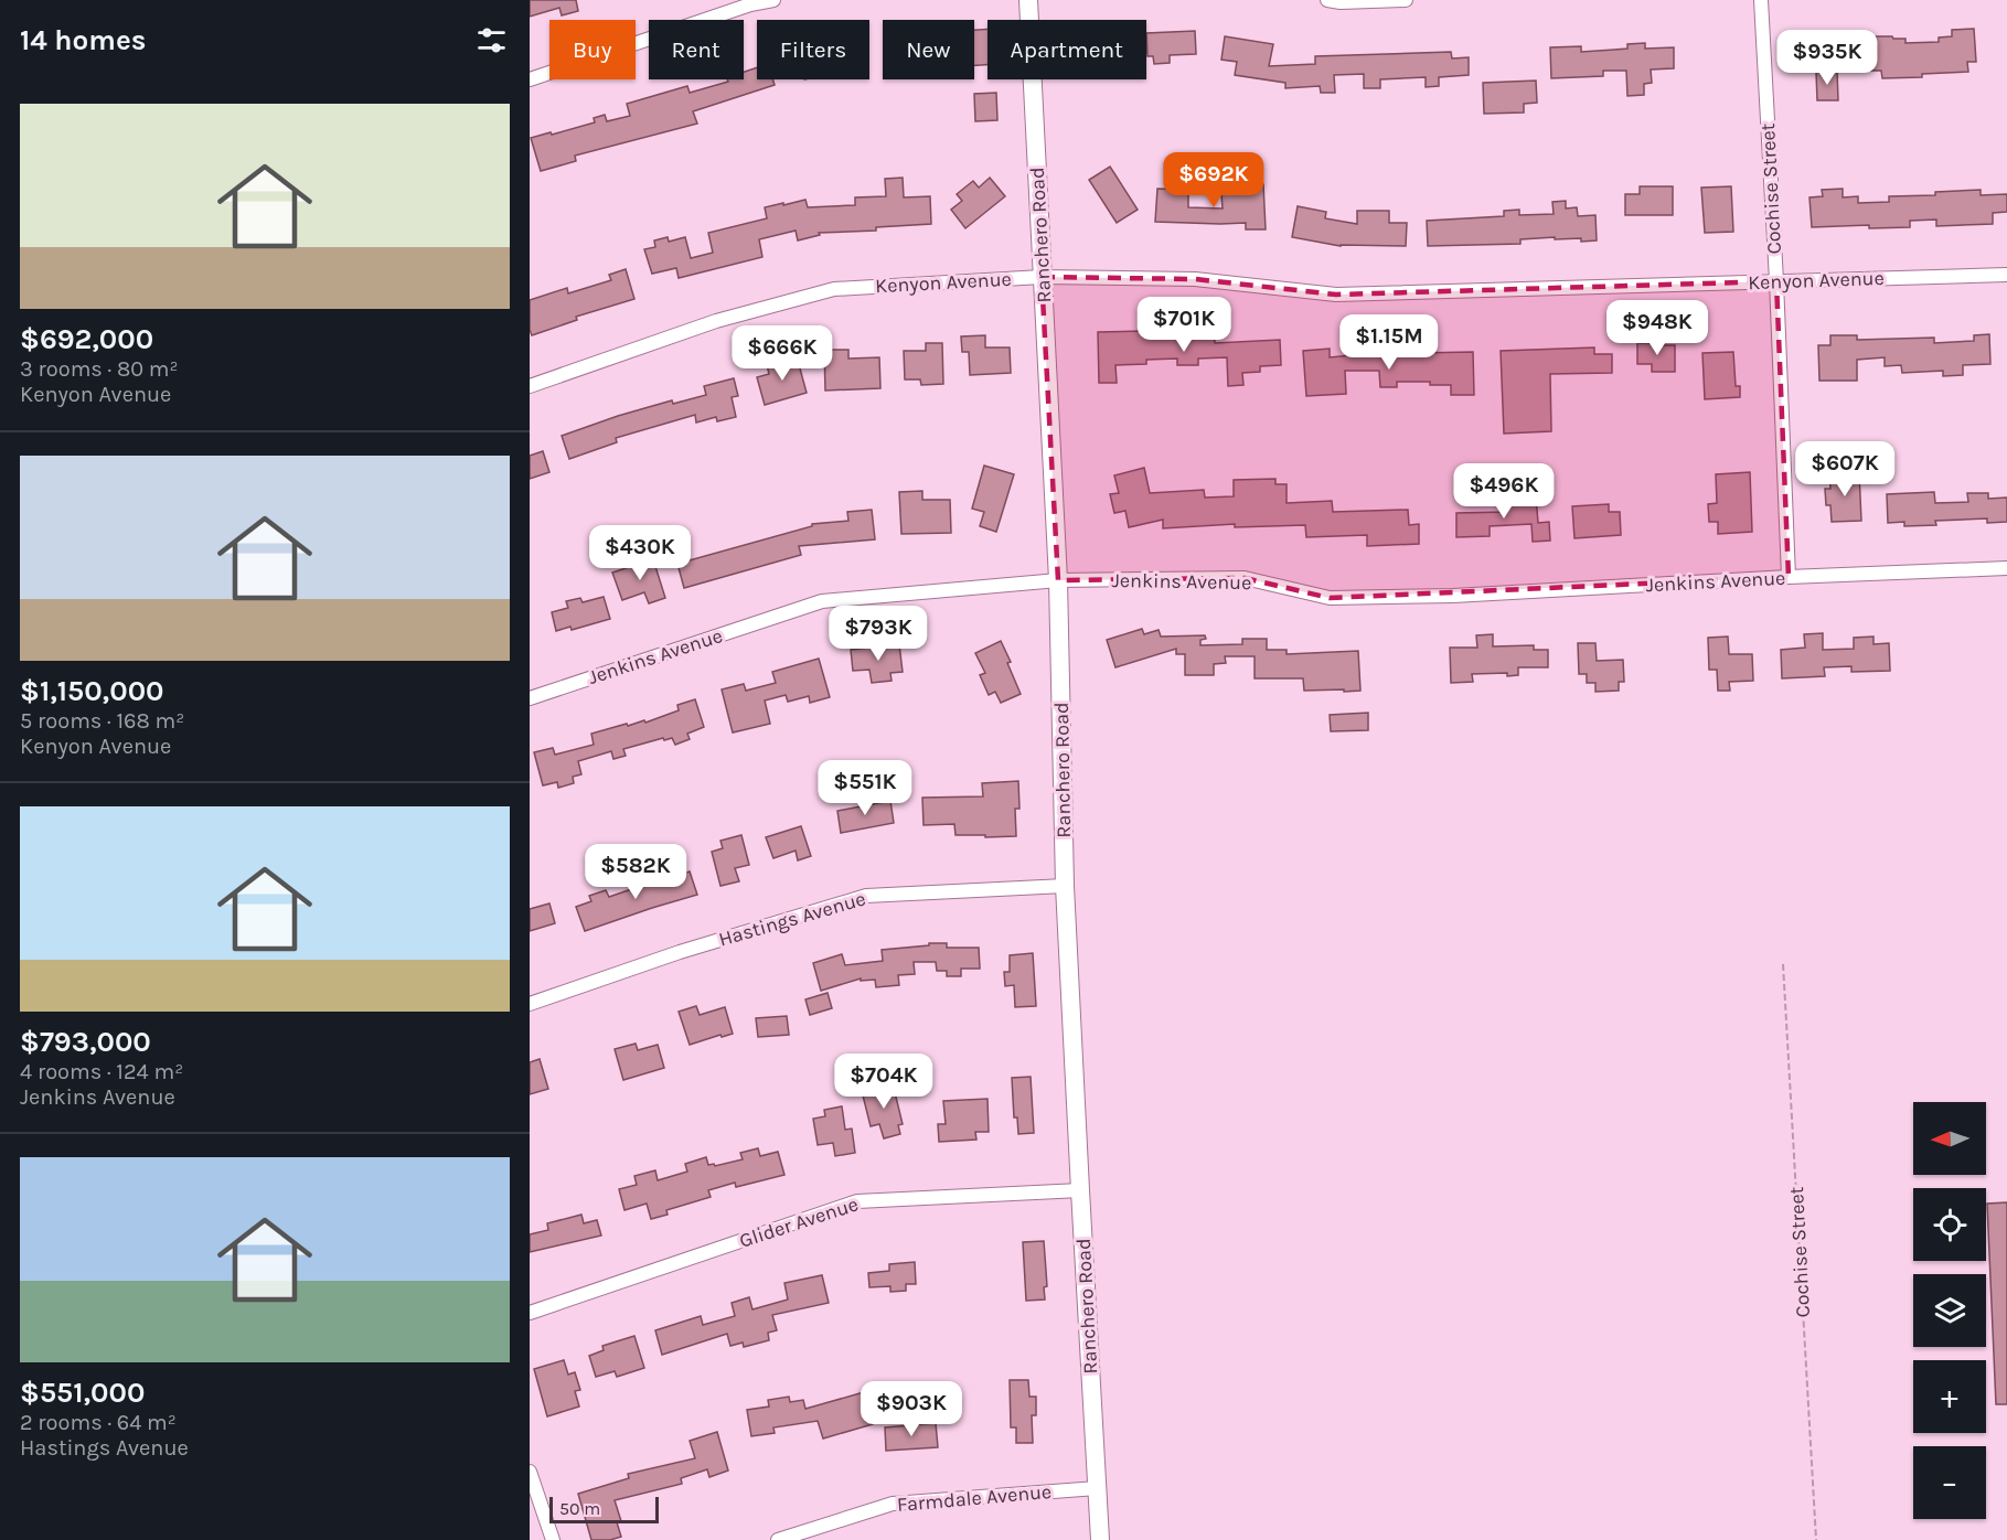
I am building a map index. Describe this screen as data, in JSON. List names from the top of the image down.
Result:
{
  "streets": {
    "main road": ["Ranchero Road"],
    "street": [
      "Cochise Street",
      "Kenyon Avenue",
      "Jenkins Avenue",
      "Hastings Avenue",
      "Glider Avenue",
      "Farmdale Avenue"
    ]
  },
  "crossings": [
    ["Cochise Street", "Kenyon Avenue"],
    ["Cochise Street", "Jenkins Avenue"],
    ["Ranchero Road", "Kenyon Avenue"],
    ["Ranchero Road", "Jenkins Avenue"],
    ["Ranchero Road", "Hastings Avenue"],
    ["Ranchero Road", "Glider Avenue"],
    ["Ranchero Road", "Farmdale Avenue"]
  ],
  "scale_bar": "50 m",
  "north": "left",
  "page": {
    "heading": "14 homes",
    "chip": [
      "Buy",
      "Rent",
      "Filters",
      "New",
      "Apartment"
    ],
    "price": [
      "$935K",
      "$692K",
      "$701K",
      "$948K",
      "$1.15M",
      "$666K",
      "$607K",
      "$496K",
      "$430K",
      "$793K",
      "$551K",
      "$582K",
      "$704K",
      "$903K"
    ],
    "list": [
      {
        "name": "$692,000",
        "note": "3 rooms · 80 m² · Kenyon Avenue"
      },
      {
        "name": "$1,150,000",
        "note": "5 rooms · 168 m² · Kenyon Avenue"
      },
      {
        "name": "$793,000",
        "note": "4 rooms · 124 m² · Jenkins Avenue"
      },
      {
        "name": "$551,000",
        "note": "2 rooms · 64 m² · Hastings Avenue"
      }
    ],
    "map_buttons": ["+", "−"],
    "scale": "50 m"
  }
}
